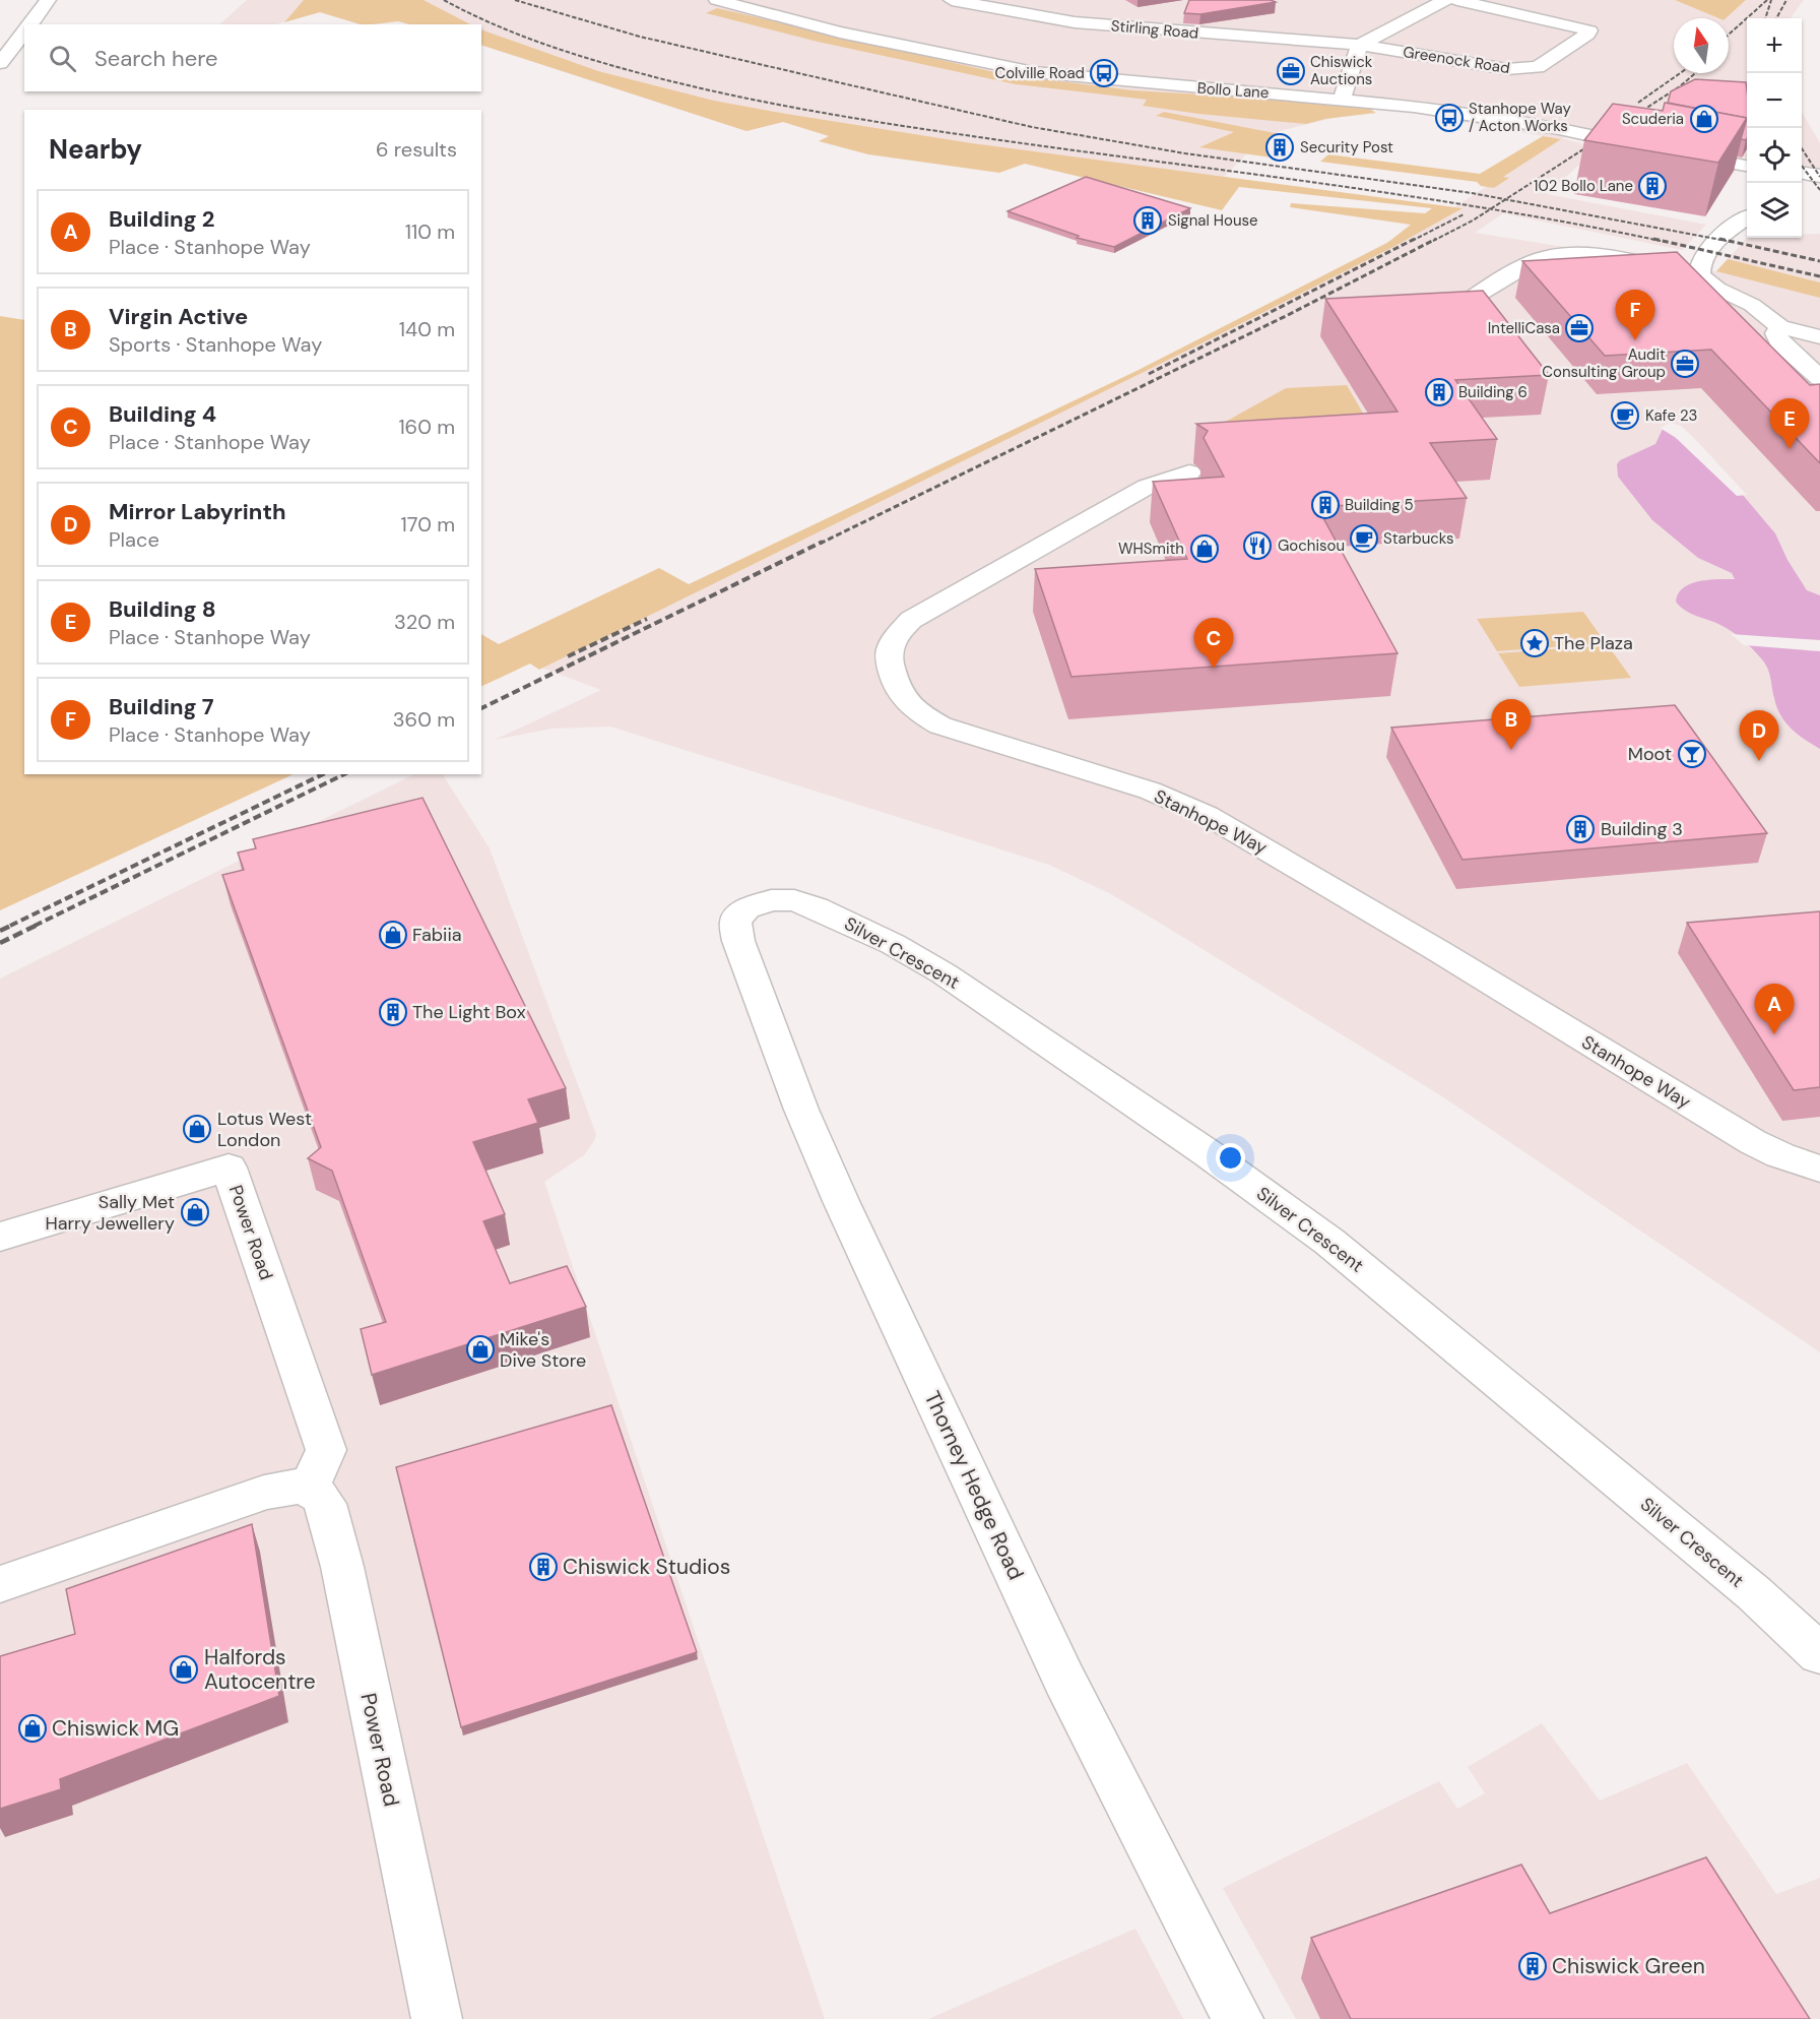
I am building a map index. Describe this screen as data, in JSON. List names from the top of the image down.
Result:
{
  "streets": {
    "street": [
      "Stirling Road",
      "Greenock Road",
      "Bollo Lane",
      "Stanhope Way",
      "Silver Crescent",
      "Power Road",
      "Thorney Hedge Road"
    ]
  },
  "crossings": [
    ["Stirling Road", "Greenock Road"],
    ["Silver Crescent", "Thorney Hedge Road"]
  ],
  "places": {
    "office": ["Chiswick Auctions", "IntelliCasa", "Audit Consulting Group"],
    "bus stop": ["Colville Road", "Stanhope Way / Acton Works"],
    "shop": [
      "Scuderia",
      "WHSmith",
      "Fabiia",
      "Lotus West London",
      "Sally Met Harry Jewellery",
      "Mike's Dive Store",
      "Halfords Autocentre",
      "Chiswick MG"
    ],
    "building": [
      "Security Post",
      "102 Bollo Lane",
      "Signal House",
      "Building 6",
      "Building 5",
      "Building 3",
      "The Light Box",
      "Chiswick Studios",
      "Chiswick Green"
    ],
    "cafe": ["Kafe 23", "Starbucks"],
    "restaurant": ["Gochisou"],
    "place": ["The Plaza"],
    "bar": ["Moot"]
  },
  "north": "top",
  "page": {
    "map_buttons": ["+", "−"],
    "search": "Search here",
    "heading": ["Nearby", "6 results"],
    "list": [
      {
        "mark": "A",
        "name": "Building 2",
        "note": "Place · Stanhope Way",
        "value": "110 m"
      },
      {
        "mark": "B",
        "name": "Virgin Active",
        "note": "Sports · Stanhope Way",
        "value": "140 m"
      },
      {
        "mark": "C",
        "name": "Building 4",
        "note": "Place · Stanhope Way",
        "value": "160 m"
      },
      {
        "mark": "D",
        "name": "Mirror Labyrinth",
        "note": "Place",
        "value": "170 m"
      },
      {
        "mark": "E",
        "name": "Building 8",
        "note": "Place · Stanhope Way",
        "value": "320 m"
      },
      {
        "mark": "F",
        "name": "Building 7",
        "note": "Place · Stanhope Way",
        "value": "360 m"
      }
    ],
    "pins": [
      "F",
      "E",
      "C",
      "B",
      "D",
      "A"
    ]
  }
}
